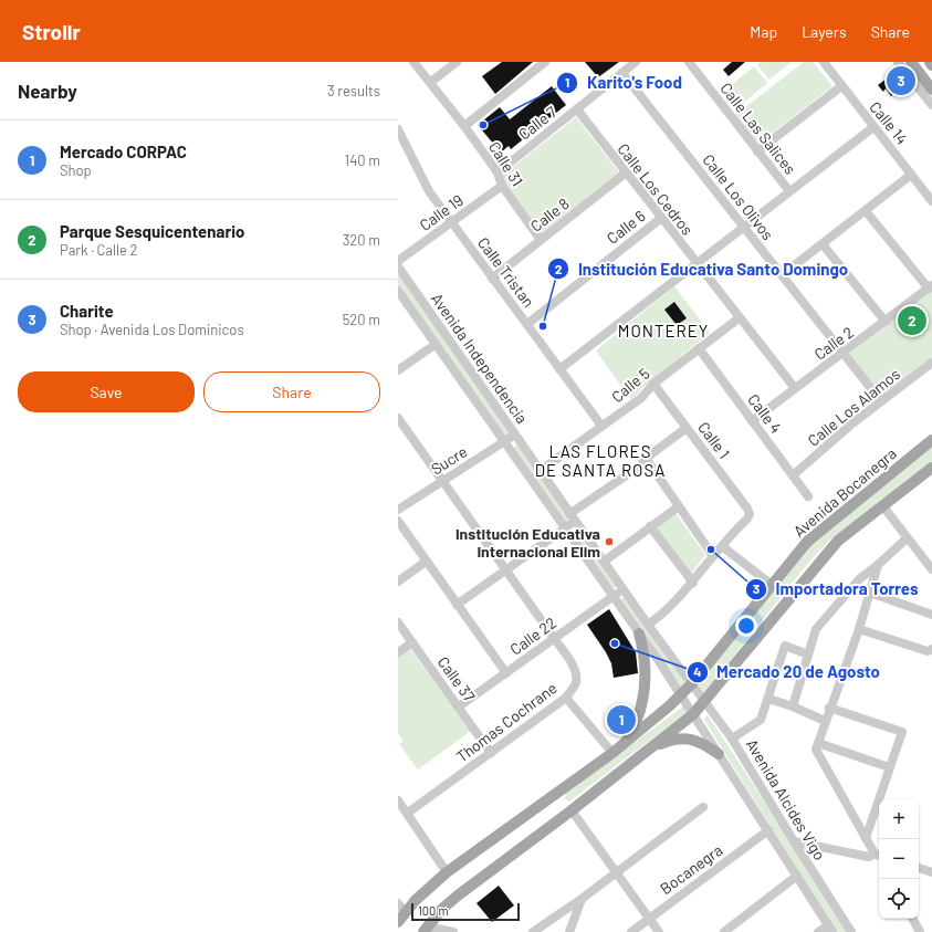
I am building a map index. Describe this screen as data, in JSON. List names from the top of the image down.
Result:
{
  "streets": {
    "main road": ["Avenida Bocanegra"],
    "street": [
      "Calle 7",
      "Calle 14",
      "Calle Las Salices",
      "Calle 31",
      "Calle Los Cedros",
      "Calle Los Olivos",
      "Calle 19",
      "Calle 8",
      "Calle 6",
      "Calle Tristan",
      "Calle 2",
      "Avenida Independencia",
      "Calle 5",
      "Calle Los Alamos",
      "Calle 4",
      "Calle 1",
      "Sucre",
      "Calle 22",
      "Calle 37",
      "Thomas Cochrane",
      "Avenida Alcides Vigo",
      "Bocanegra"
    ]
  },
  "crossings": [
    ["Calle 7", "Calle 31"],
    ["Calle 7", "Calle Los Cedros"],
    ["Calle 7", "Calle Los Olivos"],
    ["Calle 31", "Calle 19"],
    ["Calle 31", "Calle 8"],
    ["Calle Los Cedros", "Calle 8"],
    ["Calle Los Cedros", "Calle 6"],
    ["Calle Los Cedros", "Calle 2"],
    ["Calle Los Cedros", "Calle 5"],
    ["Calle Los Olivos", "Calle 2"],
    ["Calle Los Olivos", "Calle Los Alamos"],
    ["Calle 19", "Calle Tristan"],
    ["Calle 8", "Calle Tristan"],
    ["Calle 6", "Calle Tristan"],
    ["Calle Tristan", "Calle 5"],
    ["Calle 2", "Calle 4"],
    ["Avenida Independencia", "Calle 5"],
    ["Avenida Independencia", "Sucre"],
    ["Avenida Independencia", "Avenida Bocanegra"],
    ["Avenida Independencia", "Calle 22"],
    ["Avenida Independencia", "Avenida Alcides Vigo"],
    ["Calle 5", "Calle 4"],
    ["Calle 5", "Calle 1"],
    ["Calle Los Alamos", "Calle 4"],
    ["Sucre", "Thomas Cochrane"],
    ["Avenida Bocanegra", "Avenida Alcides Vigo"],
    ["Calle 22", "Calle 37"],
    ["Calle 22", "Thomas Cochrane"],
    ["Calle 37", "Thomas Cochrane"],
    ["Avenida Alcides Vigo", "Bocanegra"]
  ],
  "districts": ["MONTEREY", "LAS FLORES DE SANTA ROSA"],
  "places": [
    "Karito's Food",
    "Institución Educativa Santo Domingo",
    "Institución Educativa Internacional Elim",
    "Importadora Torres",
    "Mercado 20 de Agosto"
  ],
  "scale_bar": "100 m",
  "page": {
    "header": "Strollr",
    "nav": ["Map", "Layers", "Share"],
    "heading": ["Nearby", "3 results"],
    "pins": ["3", "2", "1"],
    "list": [
      {
        "mark": "1",
        "name": "Mercado CORPAC",
        "note": "Shop",
        "value": "140 m"
      },
      {
        "mark": "2",
        "name": "Parque Sesquicentenario",
        "note": "Park · Calle 2",
        "value": "320 m"
      },
      {
        "mark": "3",
        "name": "Charite",
        "note": "Shop · Avenida Los Dominicos",
        "value": "520 m"
      }
    ],
    "buttons": ["Save", "Share"],
    "map_buttons": ["+", "−"],
    "scale": "100 m"
  }
}
